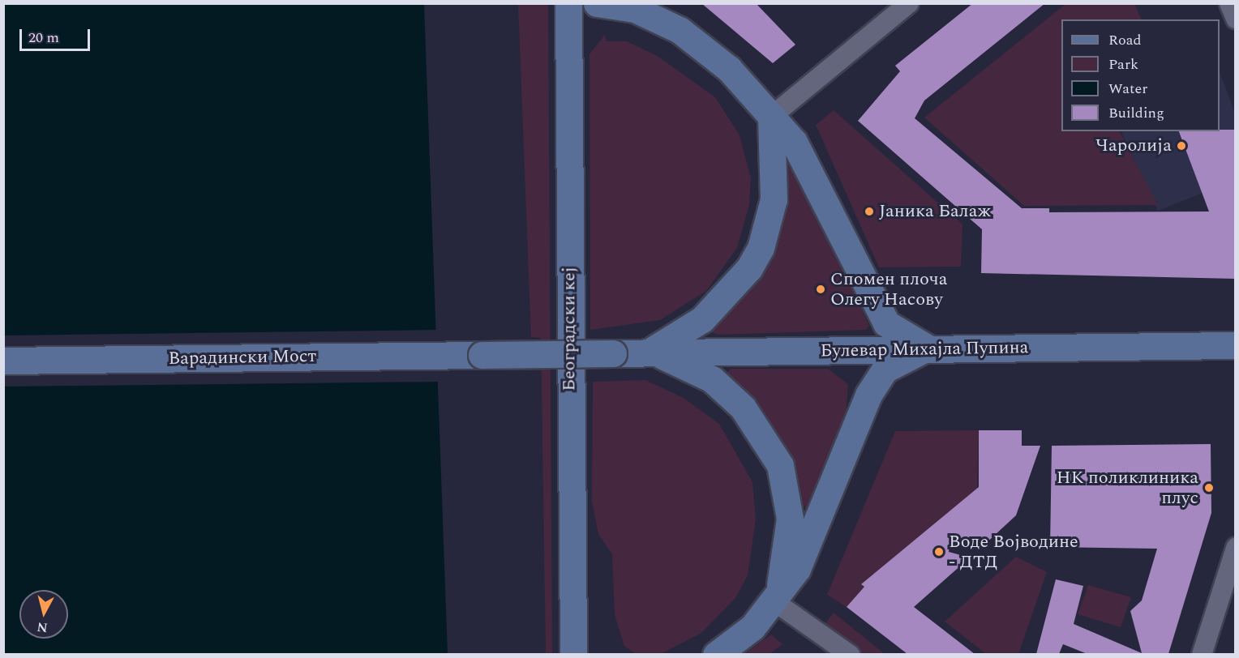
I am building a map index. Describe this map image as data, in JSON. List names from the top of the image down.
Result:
{
  "streets": {
    "main road": ["Београдски кеј", "Булевар Михајла Пупина", "Варадински Мост"]
  },
  "crossings": [
    ["Булевар Михајла Пупина", "Варадински Мост"]
  ],
  "places": [
    "Чаролија",
    "Јаника Балаж",
    "Спомен плоча Олегу Насову",
    "НК поликлиника плус",
    "Воде Војводине - ДТД"
  ],
  "legend": [
    "Road",
    "Park",
    "Water",
    "Building"
  ],
  "scale_bar": "20 m",
  "north": "bottom"
}
